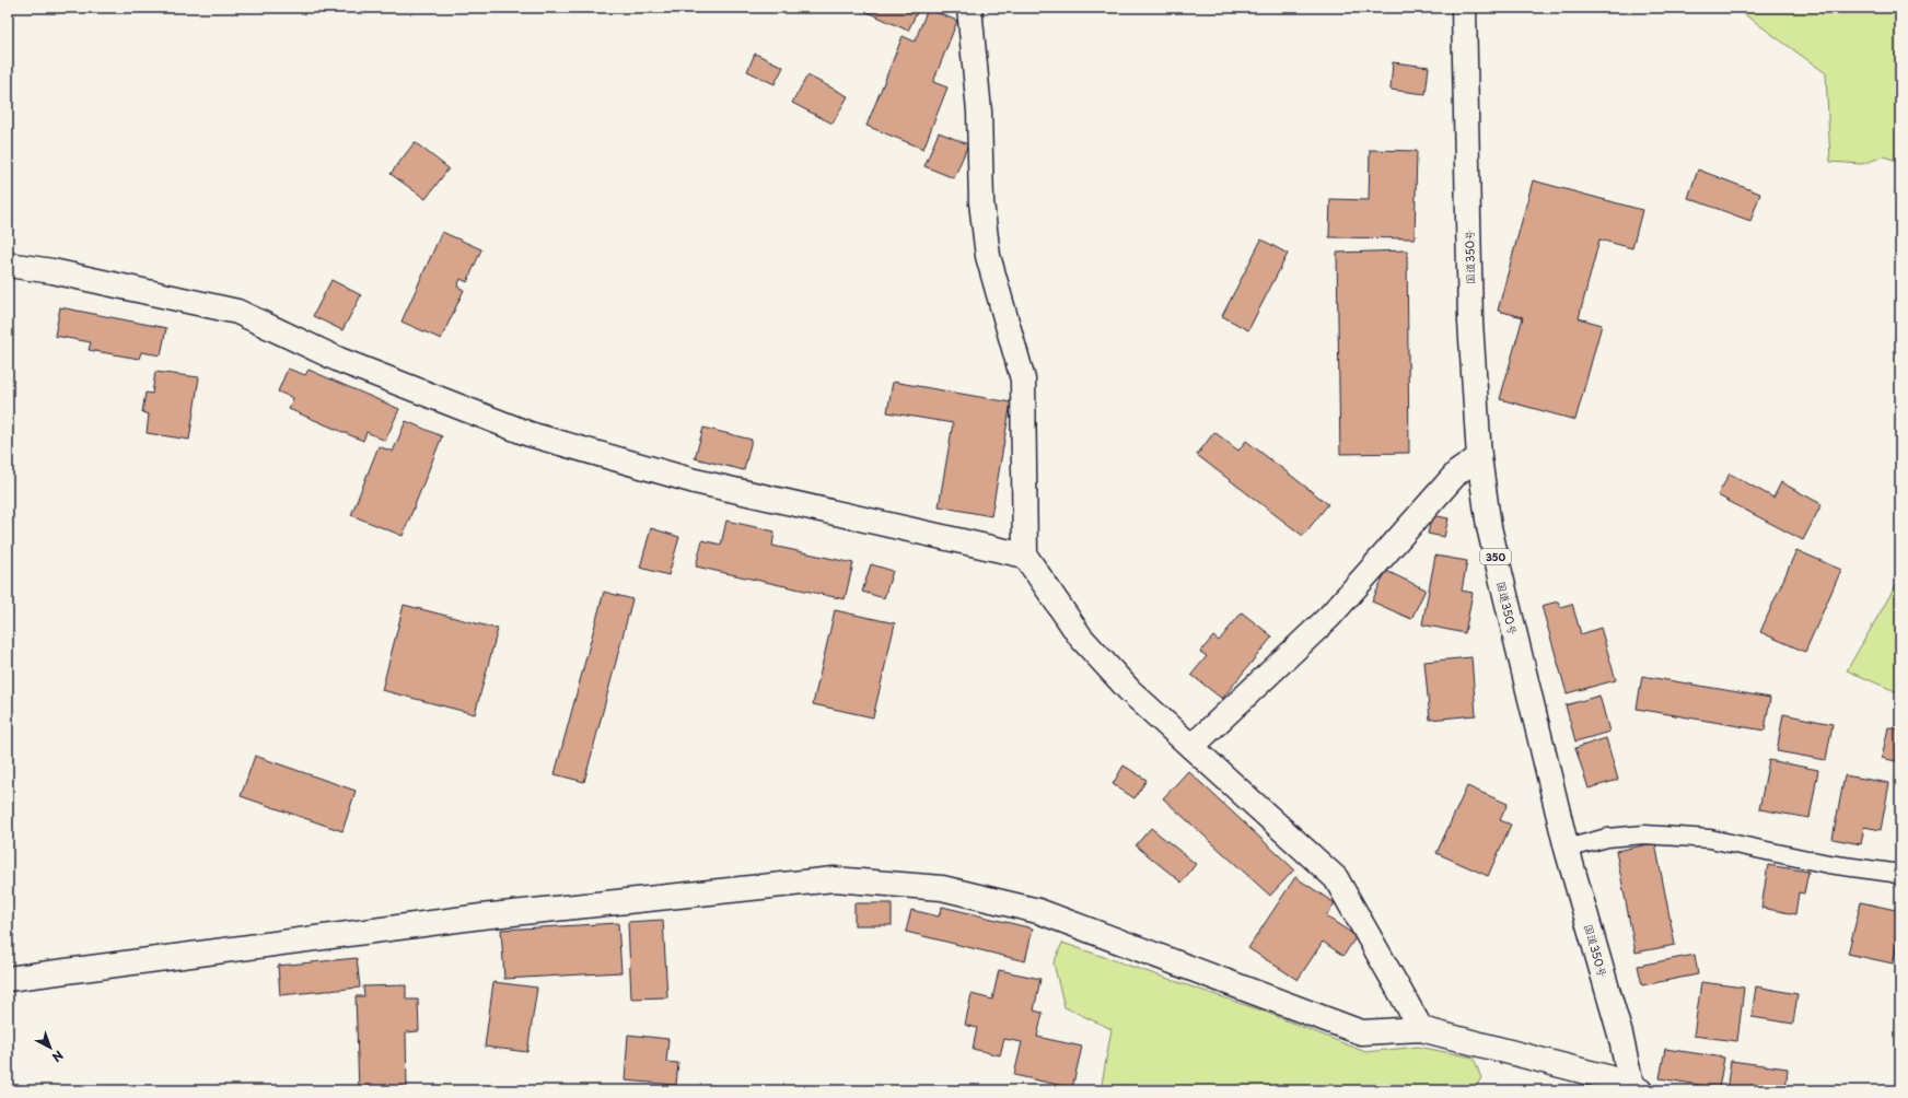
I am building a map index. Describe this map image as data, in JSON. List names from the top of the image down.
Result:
{
  "streets": {
    "main road": ["国道350号", "350"]
  },
  "north": "bottom right"
}
